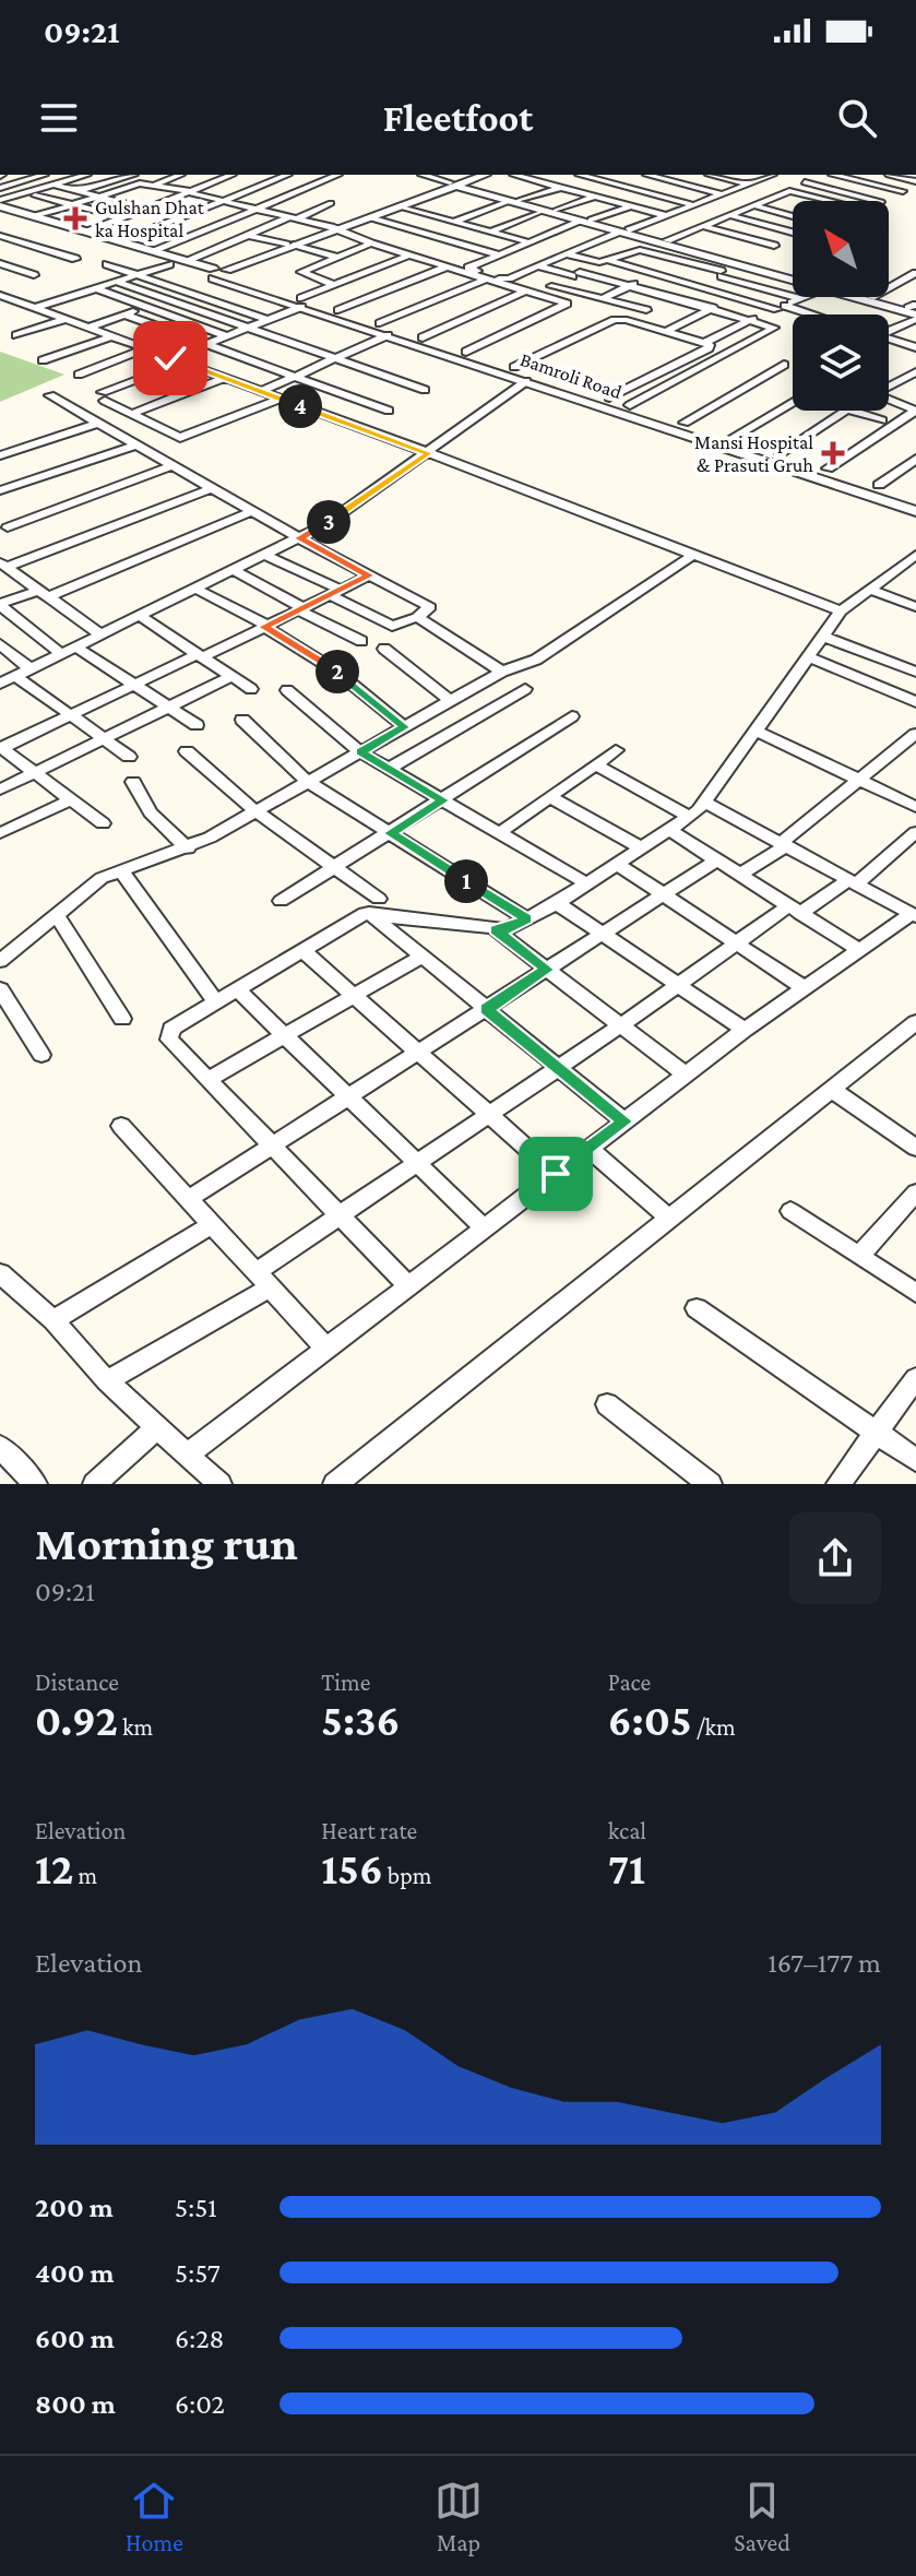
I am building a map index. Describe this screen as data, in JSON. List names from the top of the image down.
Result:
{
  "streets": {
    "street": ["Bamroli Road"]
  },
  "places": {
    "health": ["Gulshan Dhat ka Hospital", "Mansi Hospital & Prasuti Gruh"]
  },
  "north": "top left",
  "page": {
    "status": "09:21",
    "header": "Fleetfoot",
    "pins": [
      "4",
      "3",
      "2",
      "1"
    ],
    "heading": ["Morning run", "09:21"],
    "stats": [
      ["Distance", "0.92 km"],
      ["Time", "5:36"],
      ["Pace", "6:05 /km"],
      ["Elevation", "12 m"],
      ["Heart rate", "156 bpm"],
      ["kcal", "71"]
    ],
    "chart": ["Elevation", "167–177 m"],
    "list": [
      {
        "name": "200 m",
        "note": "5:51"
      },
      {
        "name": "400 m",
        "note": "5:57"
      },
      {
        "name": "600 m",
        "note": "6:28"
      },
      {
        "name": "800 m",
        "note": "6:02"
      }
    ],
    "tabs": ["Home", "Map", "Saved"]
  }
}
